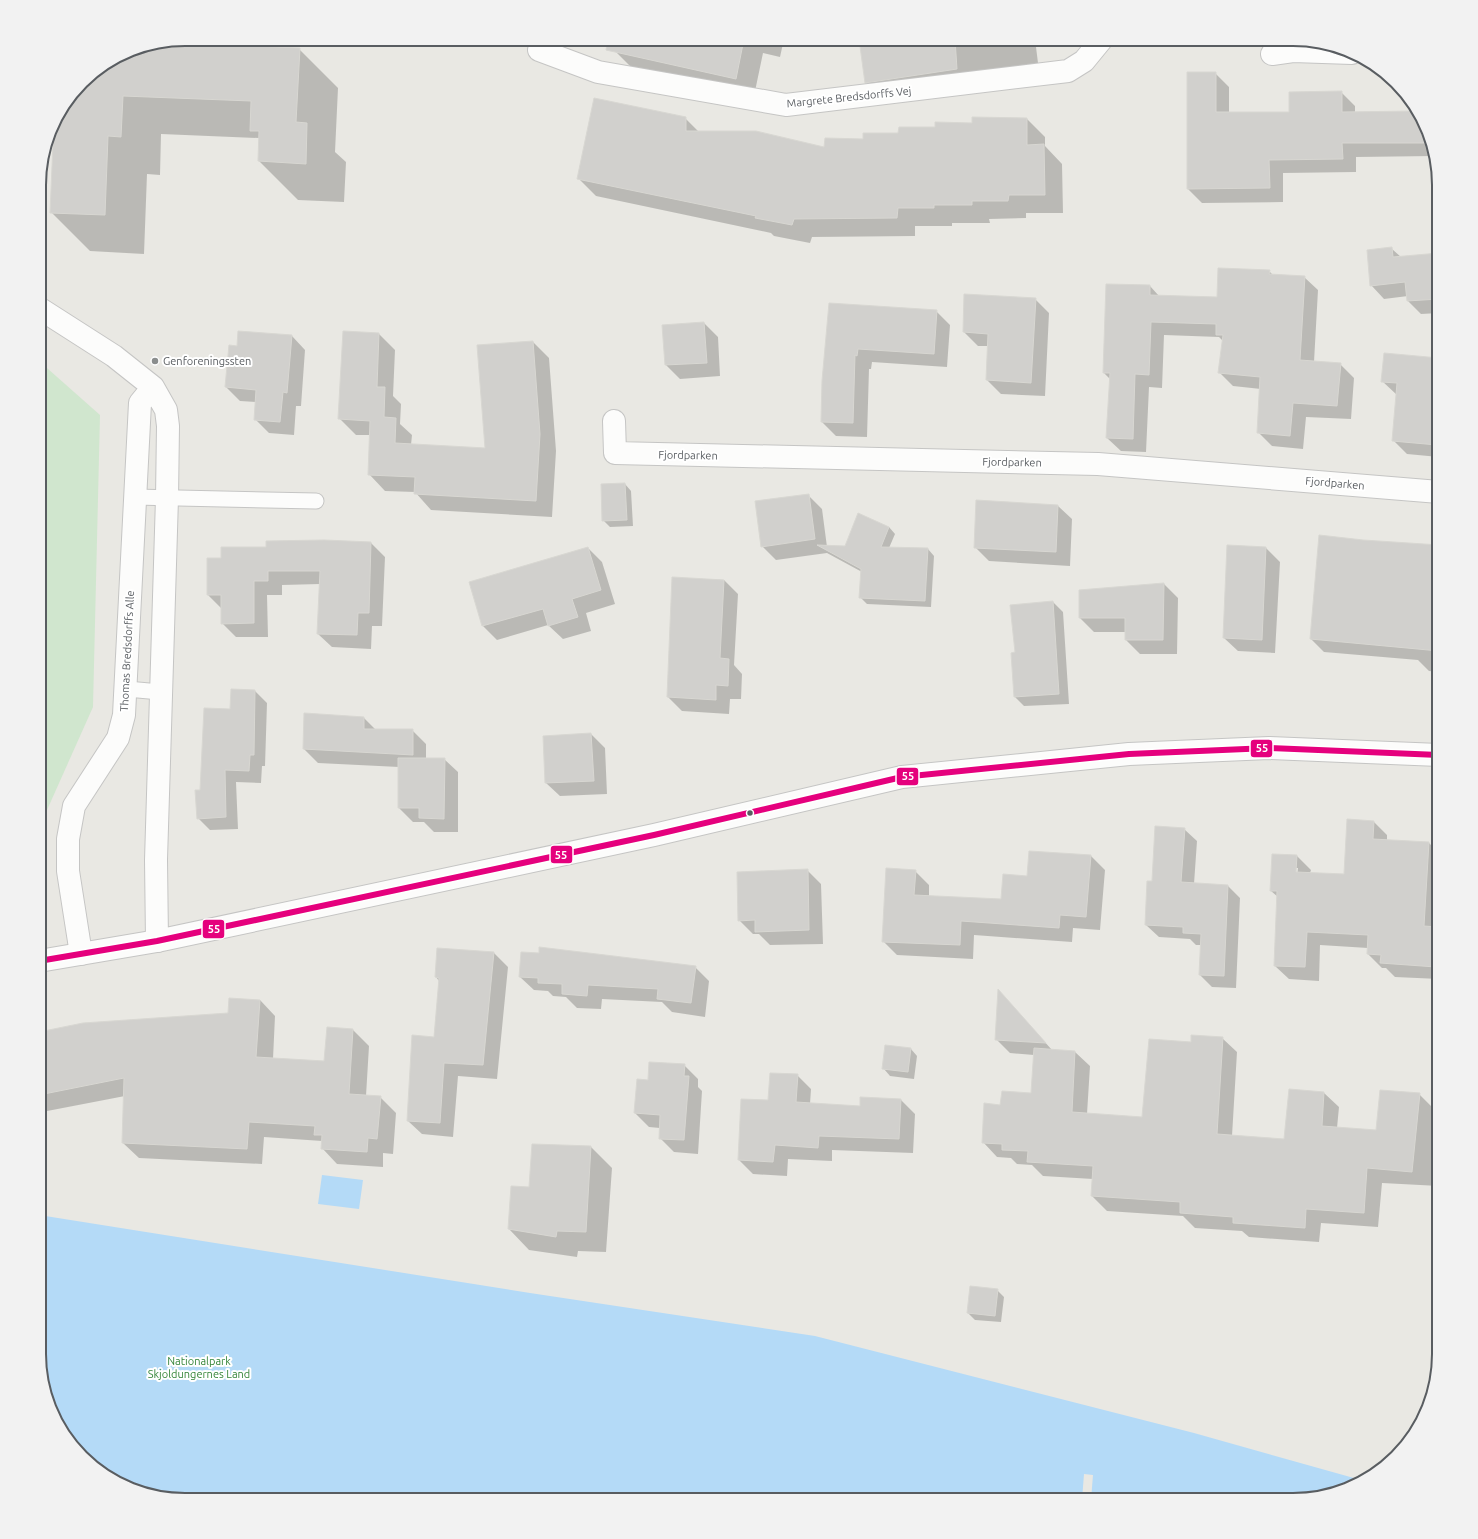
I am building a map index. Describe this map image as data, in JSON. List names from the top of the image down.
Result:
{
  "streets": {
    "street": ["Margrete Bredsdorffs Vej", "Fjordparken", "Thomas Bredsdorffs Alle"]
  },
  "parks": ["Nationalpark Skjoldungernes Land"],
  "places": ["Genforeningssten"],
  "lines": ["transit line 55"]
}
